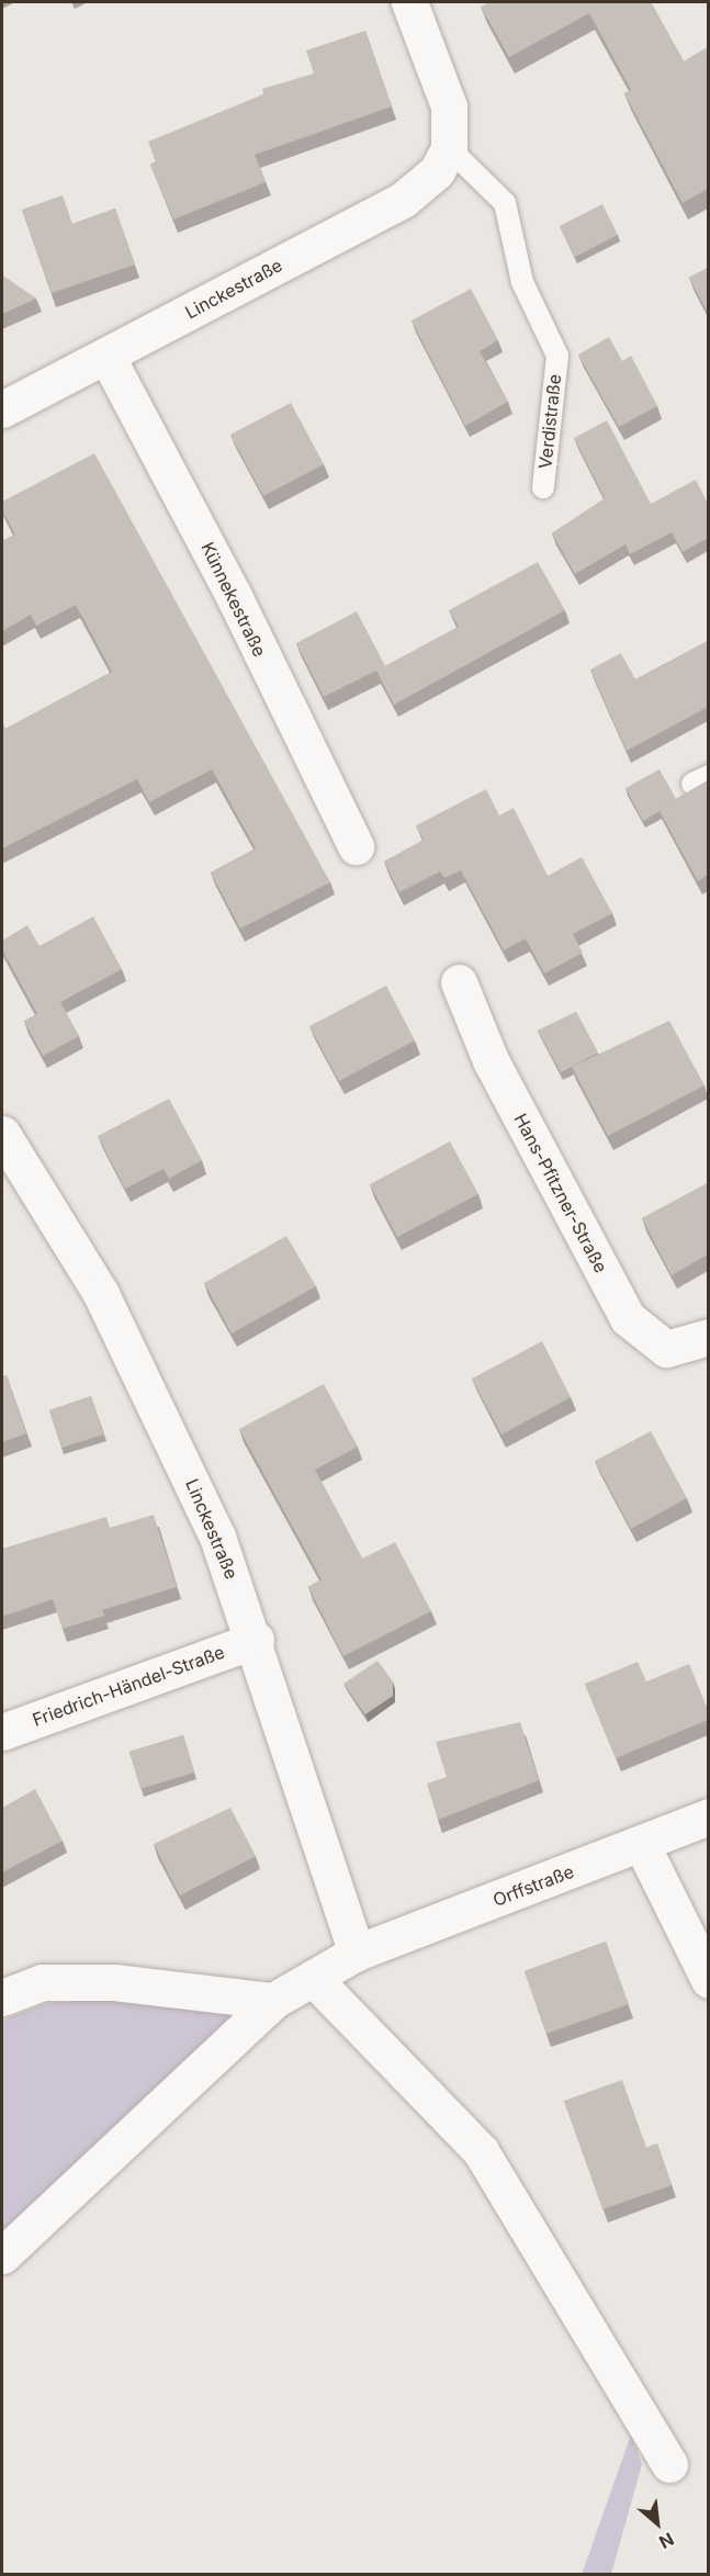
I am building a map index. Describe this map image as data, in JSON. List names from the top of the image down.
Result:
{
  "streets": {
    "street": [
      "Linckestraße",
      "Künnekestraße",
      "Hans-Pfitzner-Straße",
      "Friedrich-Händel-Straße",
      "Orffstraße"
    ],
    "lane": ["Verdistraße"]
  },
  "crossings": [
    ["Linckestraße", "Verdistraße"],
    ["Linckestraße", "Künnekestraße"],
    ["Linckestraße", "Friedrich-Händel-Straße"],
    ["Linckestraße", "Orffstraße"]
  ],
  "north": "bottom right"
}
